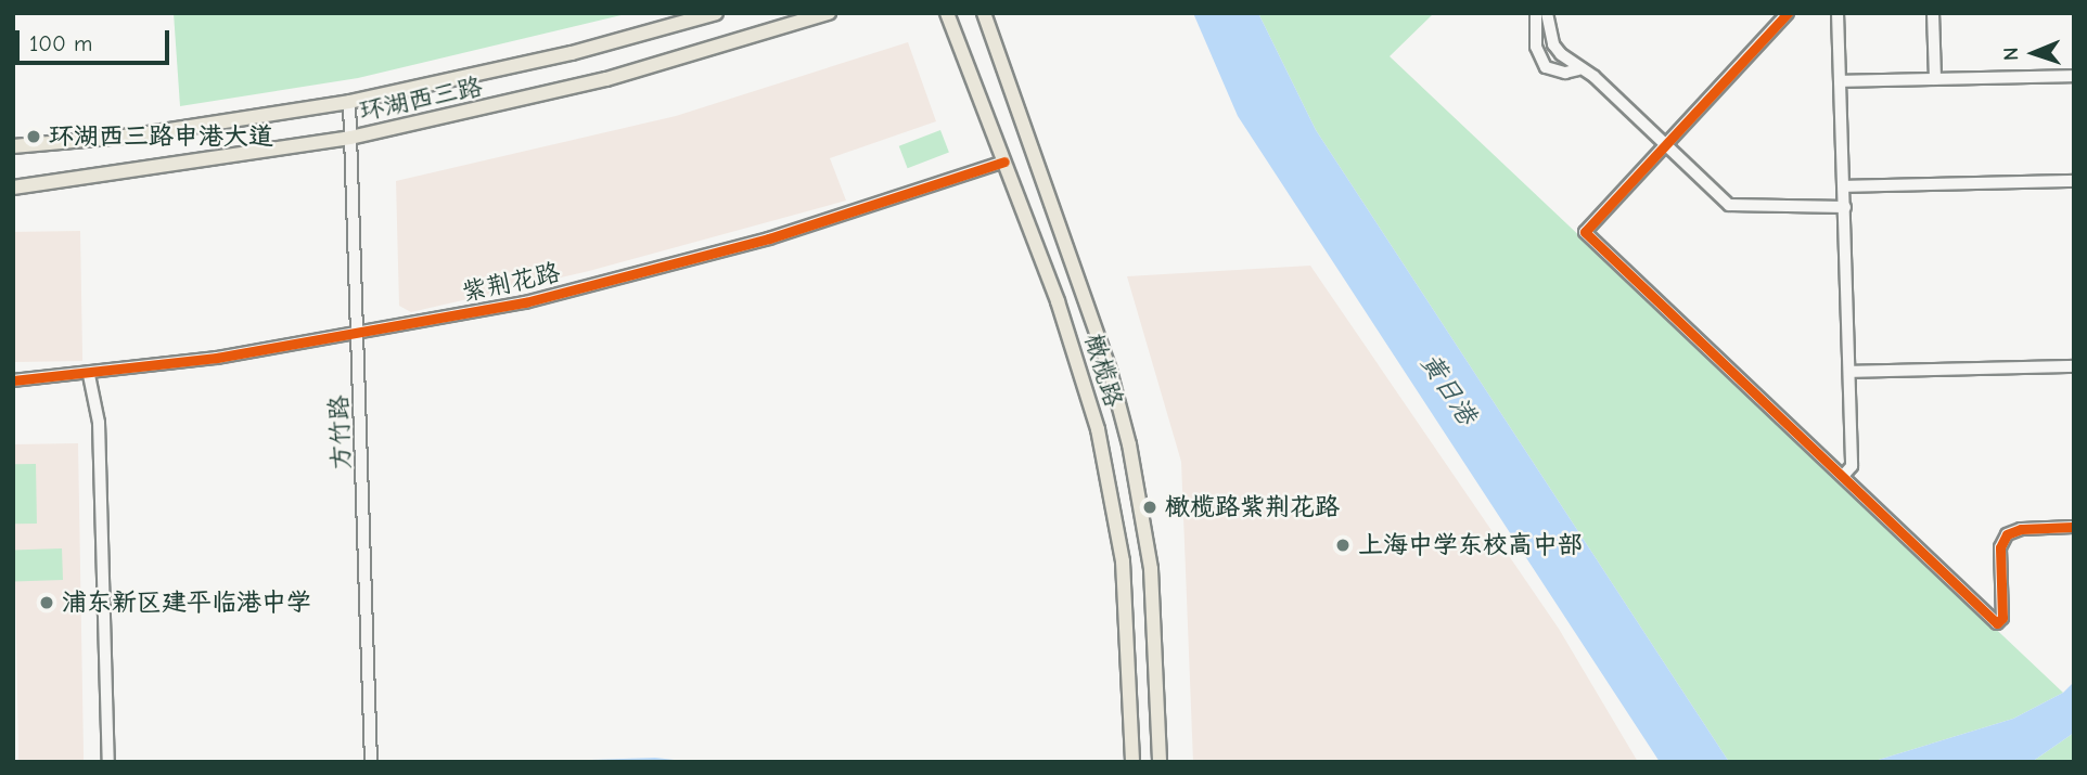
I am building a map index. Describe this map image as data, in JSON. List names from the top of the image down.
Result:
{
  "streets": {
    "main road": ["环湖西三路", "橄榄路"],
    "street": ["紫荆花路", "方竹路"]
  },
  "crossings": [
    ["环湖西三路", "方竹路"],
    ["紫荆花路", "橄榄路"],
    ["紫荆花路", "方竹路"]
  ],
  "water": ["黄日港"],
  "places": [
    "环湖西三路申港大道",
    "橄榄路紫荆花路",
    "上海中学东校高中部",
    "浦东新区建平临港中学"
  ],
  "scale_bar": "100 m",
  "north": "left"
}
